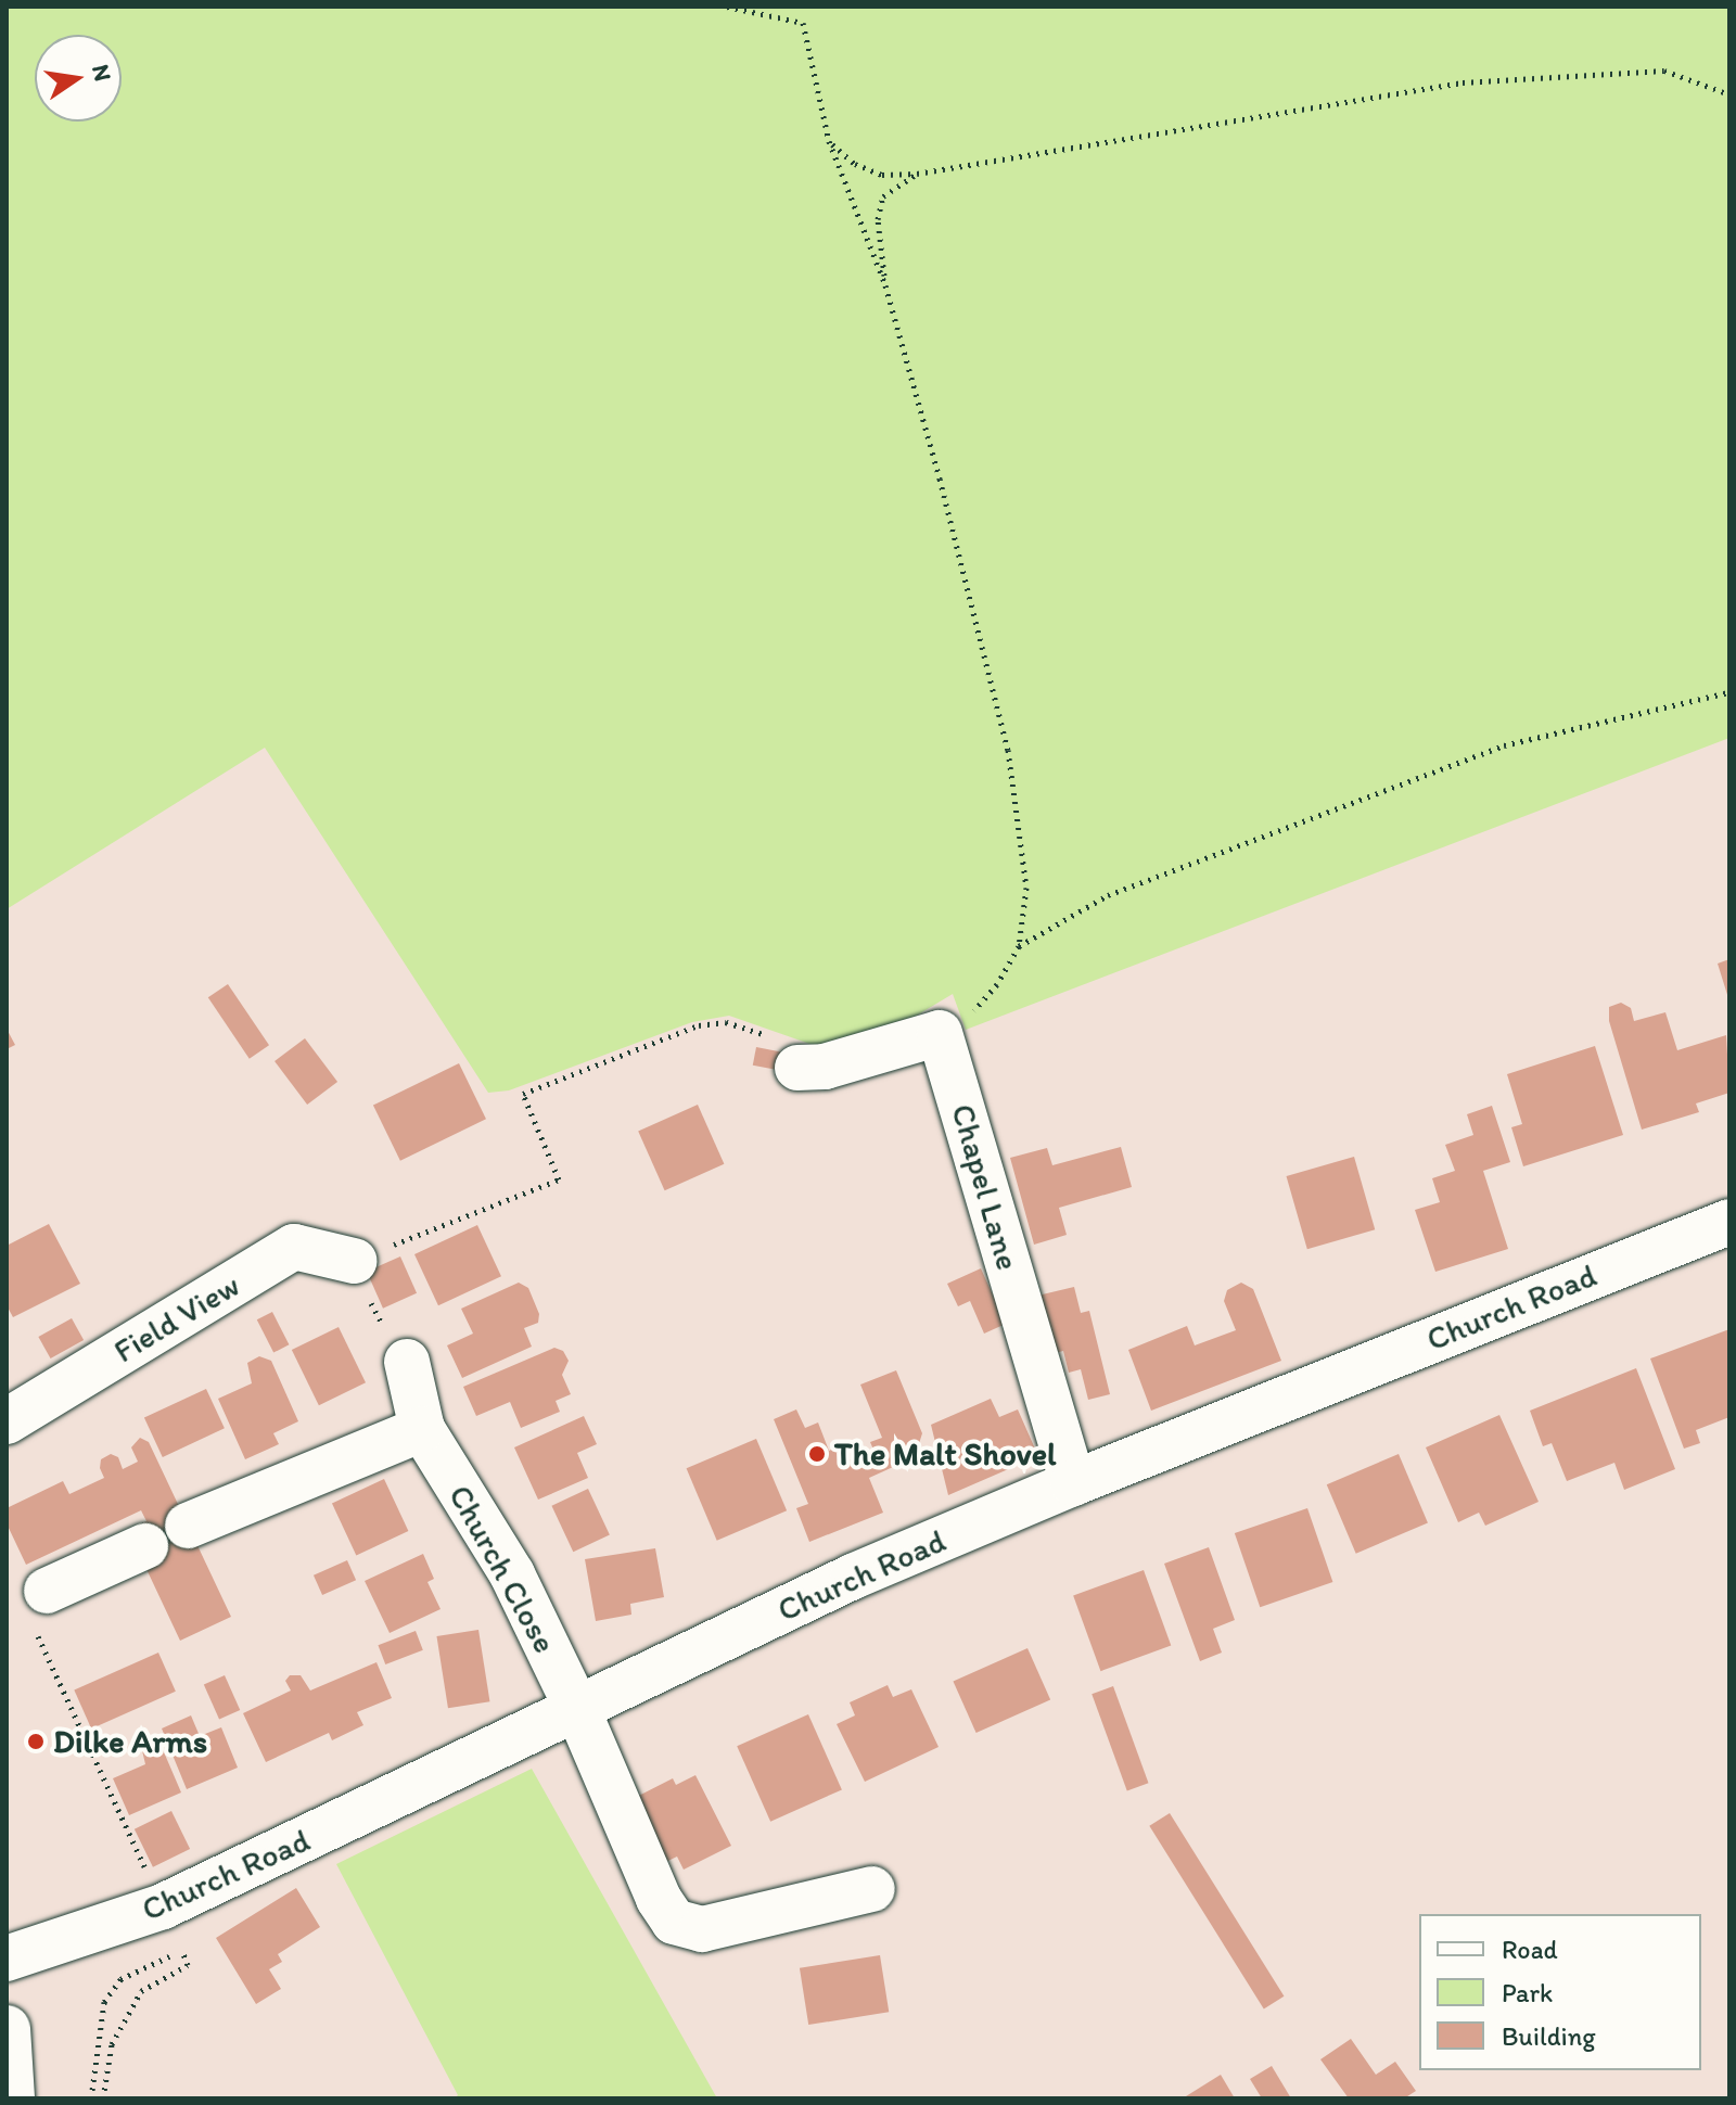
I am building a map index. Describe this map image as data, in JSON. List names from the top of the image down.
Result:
{
  "streets": {
    "street": [
      "Chapel Lane",
      "Church Road",
      "Field View",
      "Church Close"
    ]
  },
  "crossings": [
    ["Chapel Lane", "Church Road"],
    ["Church Road", "Church Close"]
  ],
  "places": ["The Malt Shovel", "Dilke Arms"],
  "legend": ["Road", "Park", "Building"],
  "north": "right"
}
